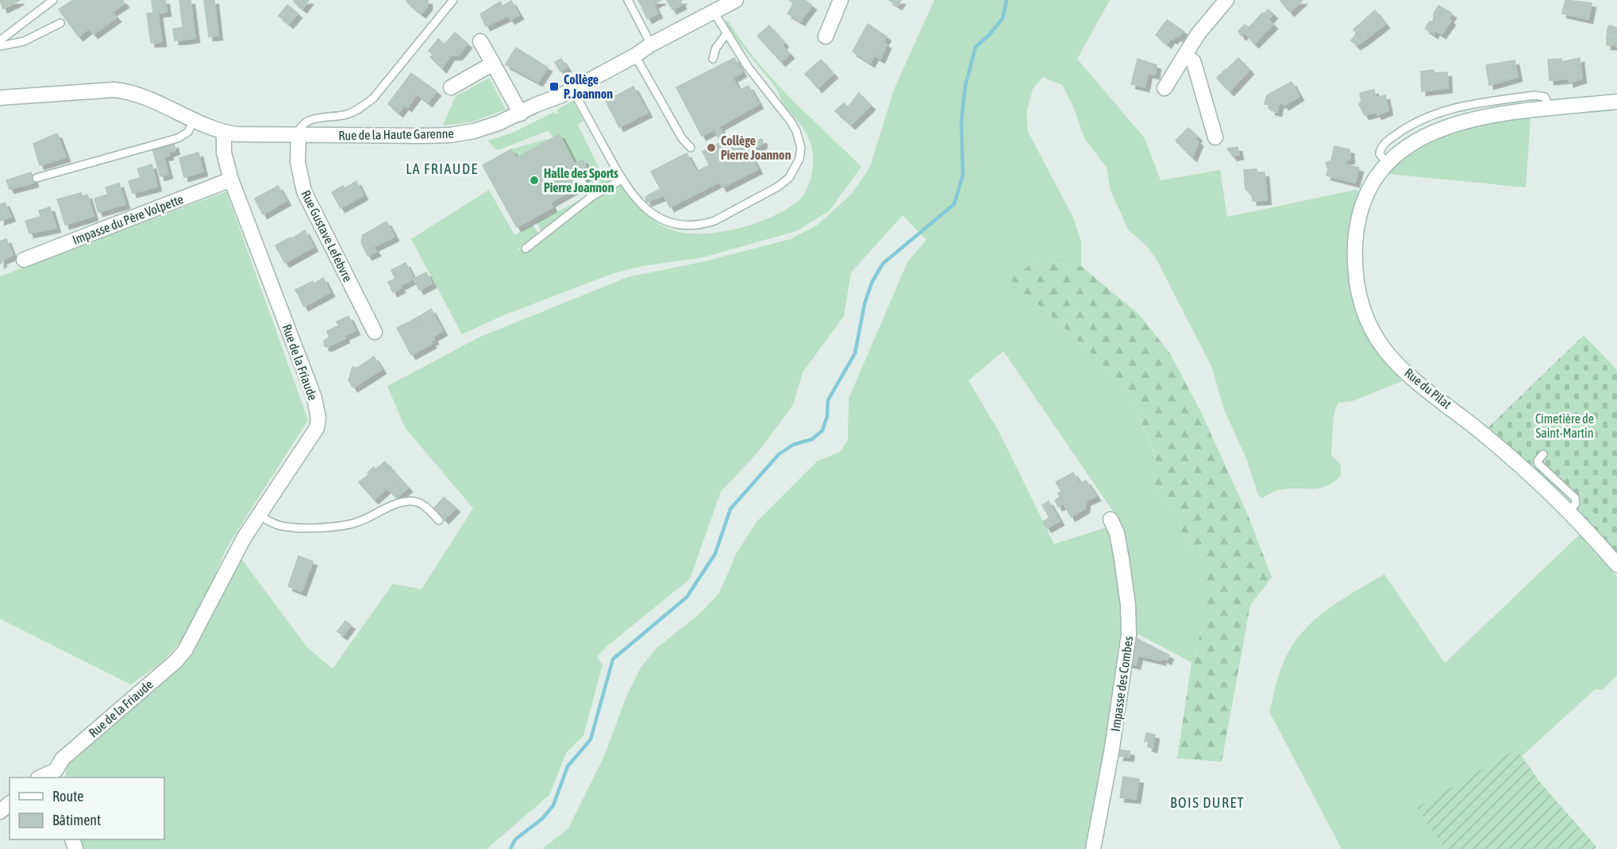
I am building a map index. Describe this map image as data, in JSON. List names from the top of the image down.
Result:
{
  "streets": {
    "street": [
      "Rue de la Haute Garenne",
      "Impasse du Père Volpette",
      "Rue Gustave Lefebvre",
      "Rue de la Friaude",
      "Rue du Pilat",
      "Impasse des Combes"
    ]
  },
  "crossings": [
    ["Rue de la Haute Garenne", "Rue Gustave Lefebvre"],
    ["Rue de la Haute Garenne", "Rue de la Friaude"],
    ["Impasse du Père Volpette", "Rue de la Friaude"]
  ],
  "districts": ["LA FRIAUDE", "BOIS DURET"],
  "parks": ["Cimetière de Saint-Martin"],
  "places": {
    "transit": ["Collège P. Joannon"],
    "other": ["Collège Pierre Joannon", "Halle des Sports Pierre Joannon"]
  },
  "legend": ["Route", "Bâtiment"]
}
